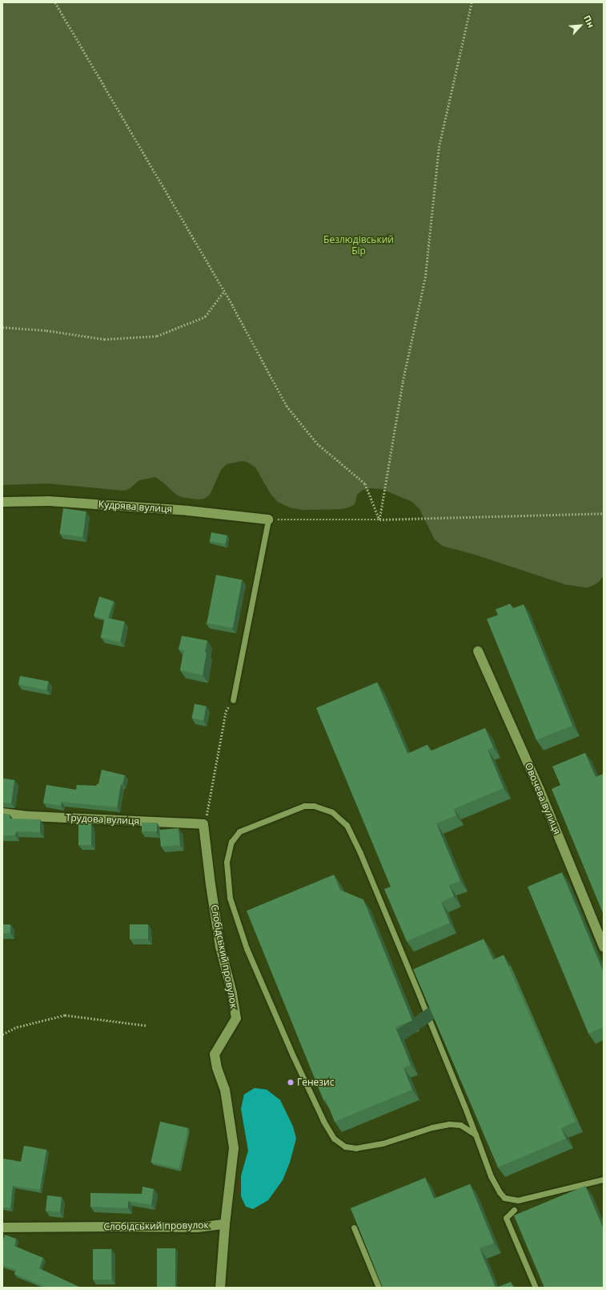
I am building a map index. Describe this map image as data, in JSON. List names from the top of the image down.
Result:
{
  "streets": {
    "street": [
      "Кудрява вулиця",
      "Овочева вулиця",
      "Трудова вулиця",
      "Слобідський провулок"
    ]
  },
  "crossings": [
    ["Трудова вулиця", "Слобідський провулок"]
  ],
  "parks": ["Безлюдівський Бір"],
  "places": ["Генезис"],
  "north": "top right"
}
